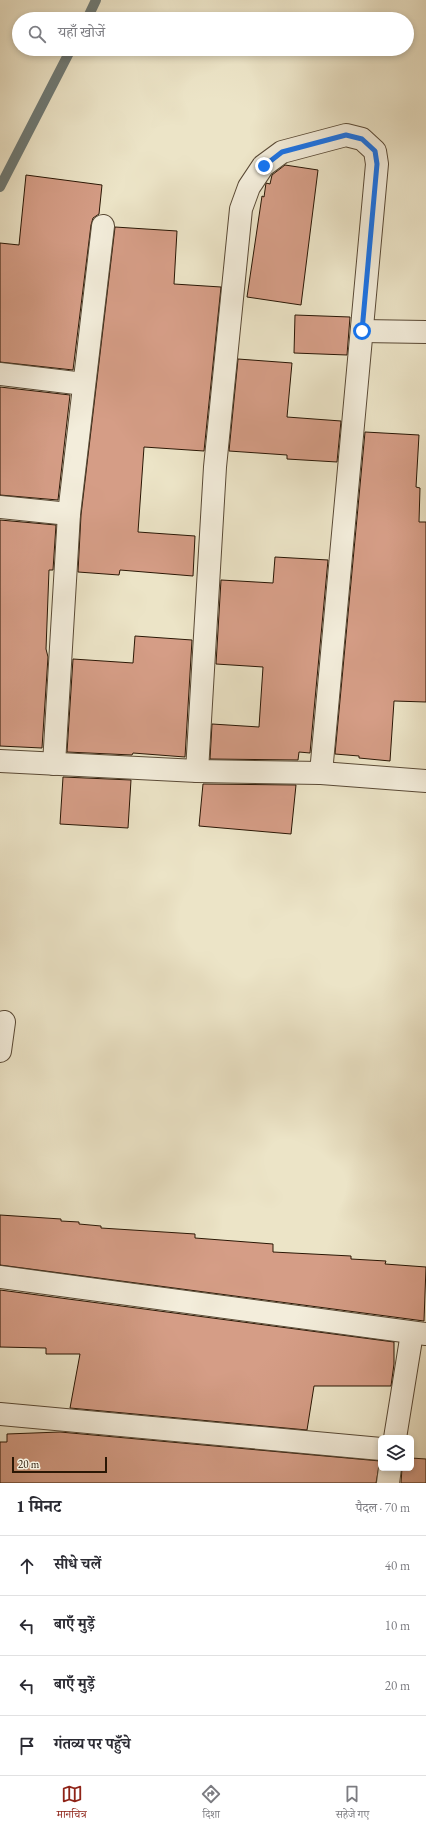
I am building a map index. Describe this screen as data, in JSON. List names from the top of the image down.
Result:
{
  "scale_bar": "20 m",
  "page": {
    "search": "यहाँ खोजें",
    "scale": "20 m",
    "heading": ["1 मिनट", "पैदल · 70 m"],
    "list": [
      ["सीधे चलें", "40 m"],
      ["बाएँ मुड़ें", "10 m"],
      ["बाएँ मुड़ें", "20 m"],
      "गंतव्य पर पहुँचे"
    ],
    "nav": ["मानचित्र", "दिशा", "सहेजे गए"]
  }
}
